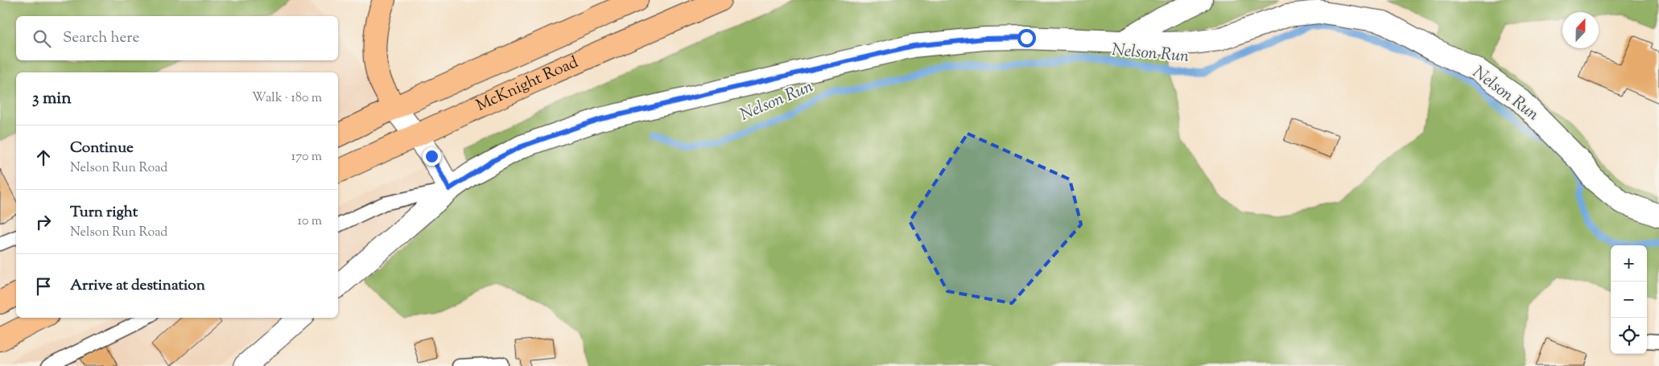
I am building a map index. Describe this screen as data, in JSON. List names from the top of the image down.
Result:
{
  "streets": {
    "highway": ["McKnight Road"]
  },
  "water": ["Nelson Run"],
  "north": "top",
  "page": {
    "search": "Search here",
    "heading": ["3 min", "Walk · 180 m"],
    "list": [
      ["Continue", "Nelson Run Road", "170 m"],
      ["Turn right", "Nelson Run Road", "10 m"],
      "Arrive at destination"
    ],
    "map_buttons": ["+", "−"]
  }
}
